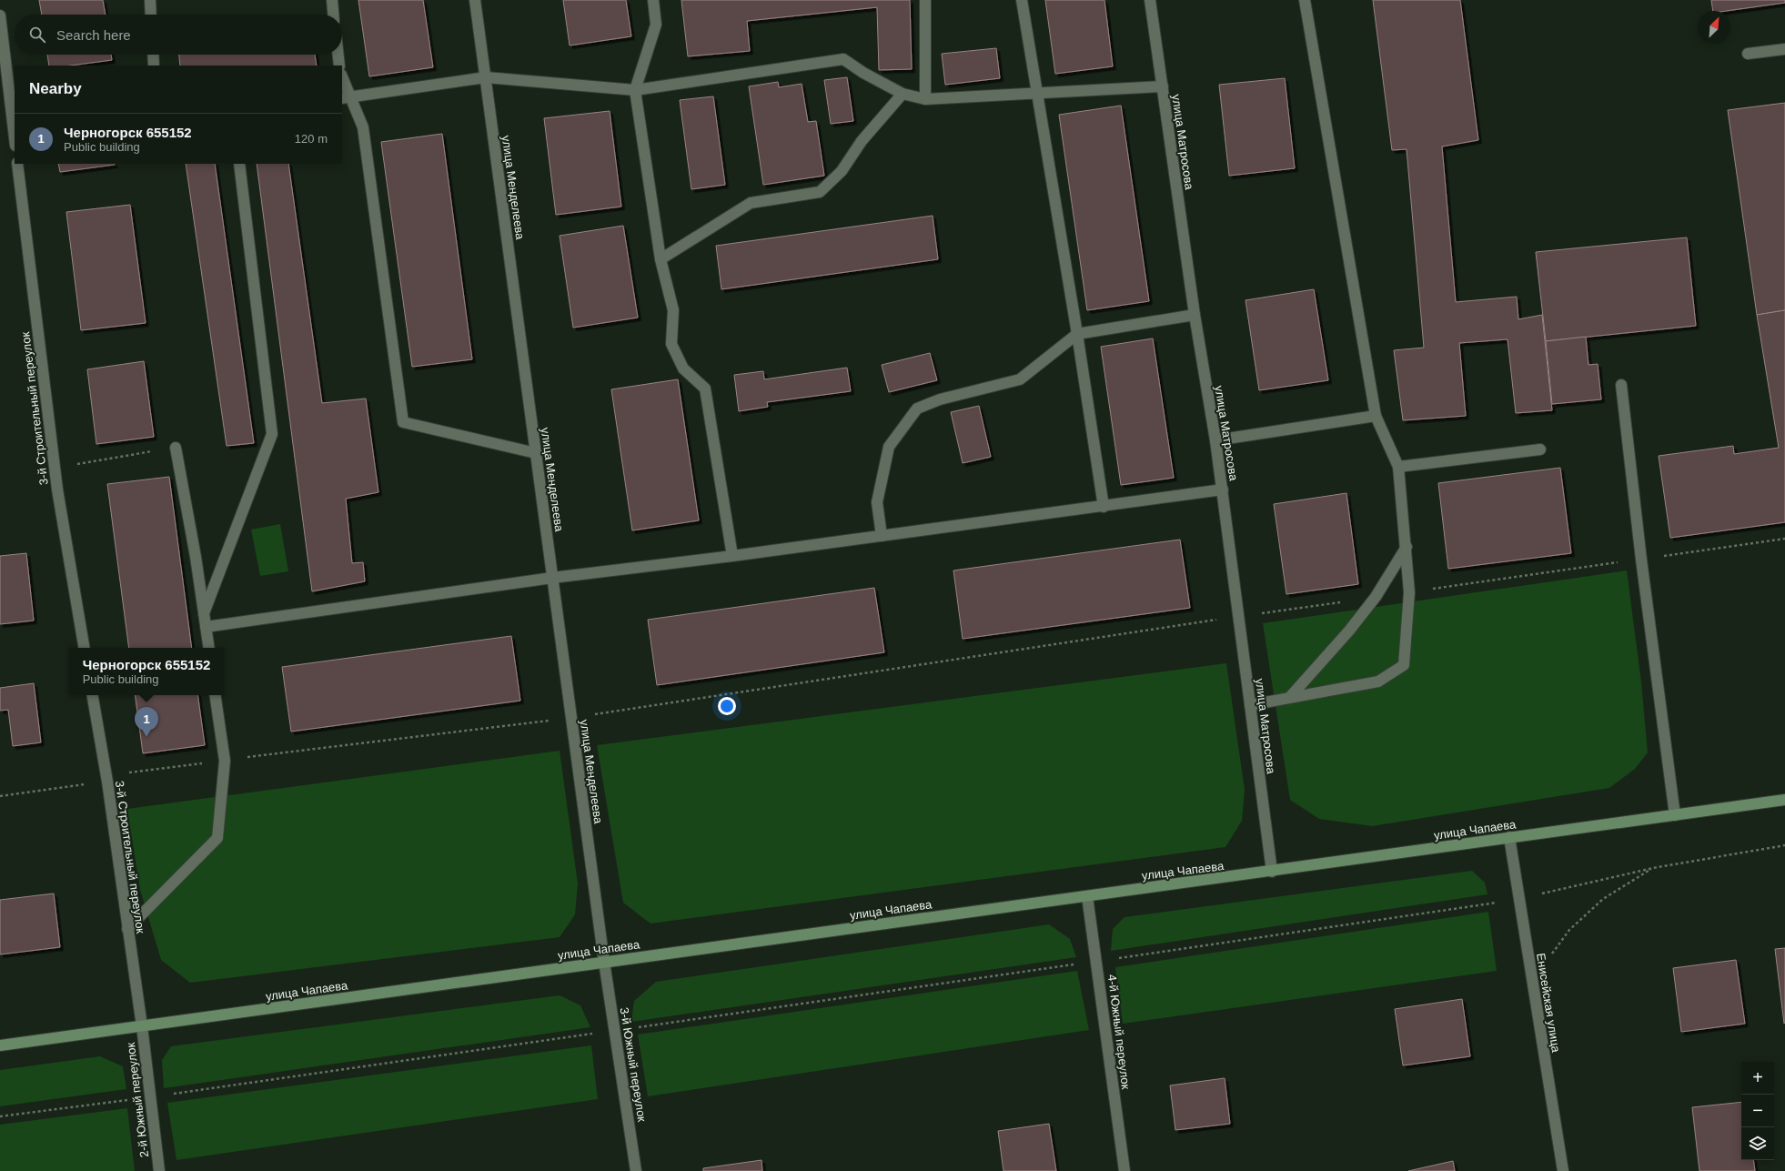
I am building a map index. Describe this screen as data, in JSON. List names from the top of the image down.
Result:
{
  "streets": {
    "main road": ["улица Чапаева"],
    "street": [
      "улица Матросова",
      "улица Менделеева",
      "3-й Строительный переулок",
      "Енисейская улица",
      "4-й Южный переулок",
      "3-й Южный переулок",
      "2-й Южный переулок"
    ]
  },
  "crossings": [
    ["улица Матросова", "улица Чапаева"],
    ["улица Менделеева", "улица Чапаева"],
    ["улица Менделеева", "3-й Южный переулок"],
    ["3-й Строительный переулок", "улица Чапаева"],
    ["3-й Строительный переулок", "2-й Южный переулок"],
    ["улица Чапаева", "Енисейская улица"],
    ["улица Чапаева", "4-й Южный переулок"],
    ["улица Чапаева", "3-й Южный переулок"],
    ["улица Чапаева", "2-й Южный переулок"]
  ],
  "north": "top right",
  "page": {
    "search": "Search here",
    "heading": "Nearby",
    "list": [
      {
        "mark": "1",
        "name": "Черногорск 655152",
        "note": "Public building",
        "value": "120 m"
      }
    ],
    "popup": ["Черногорск 655152", "Public building"],
    "pins": "1",
    "map_buttons": ["+", "−"]
  }
}
